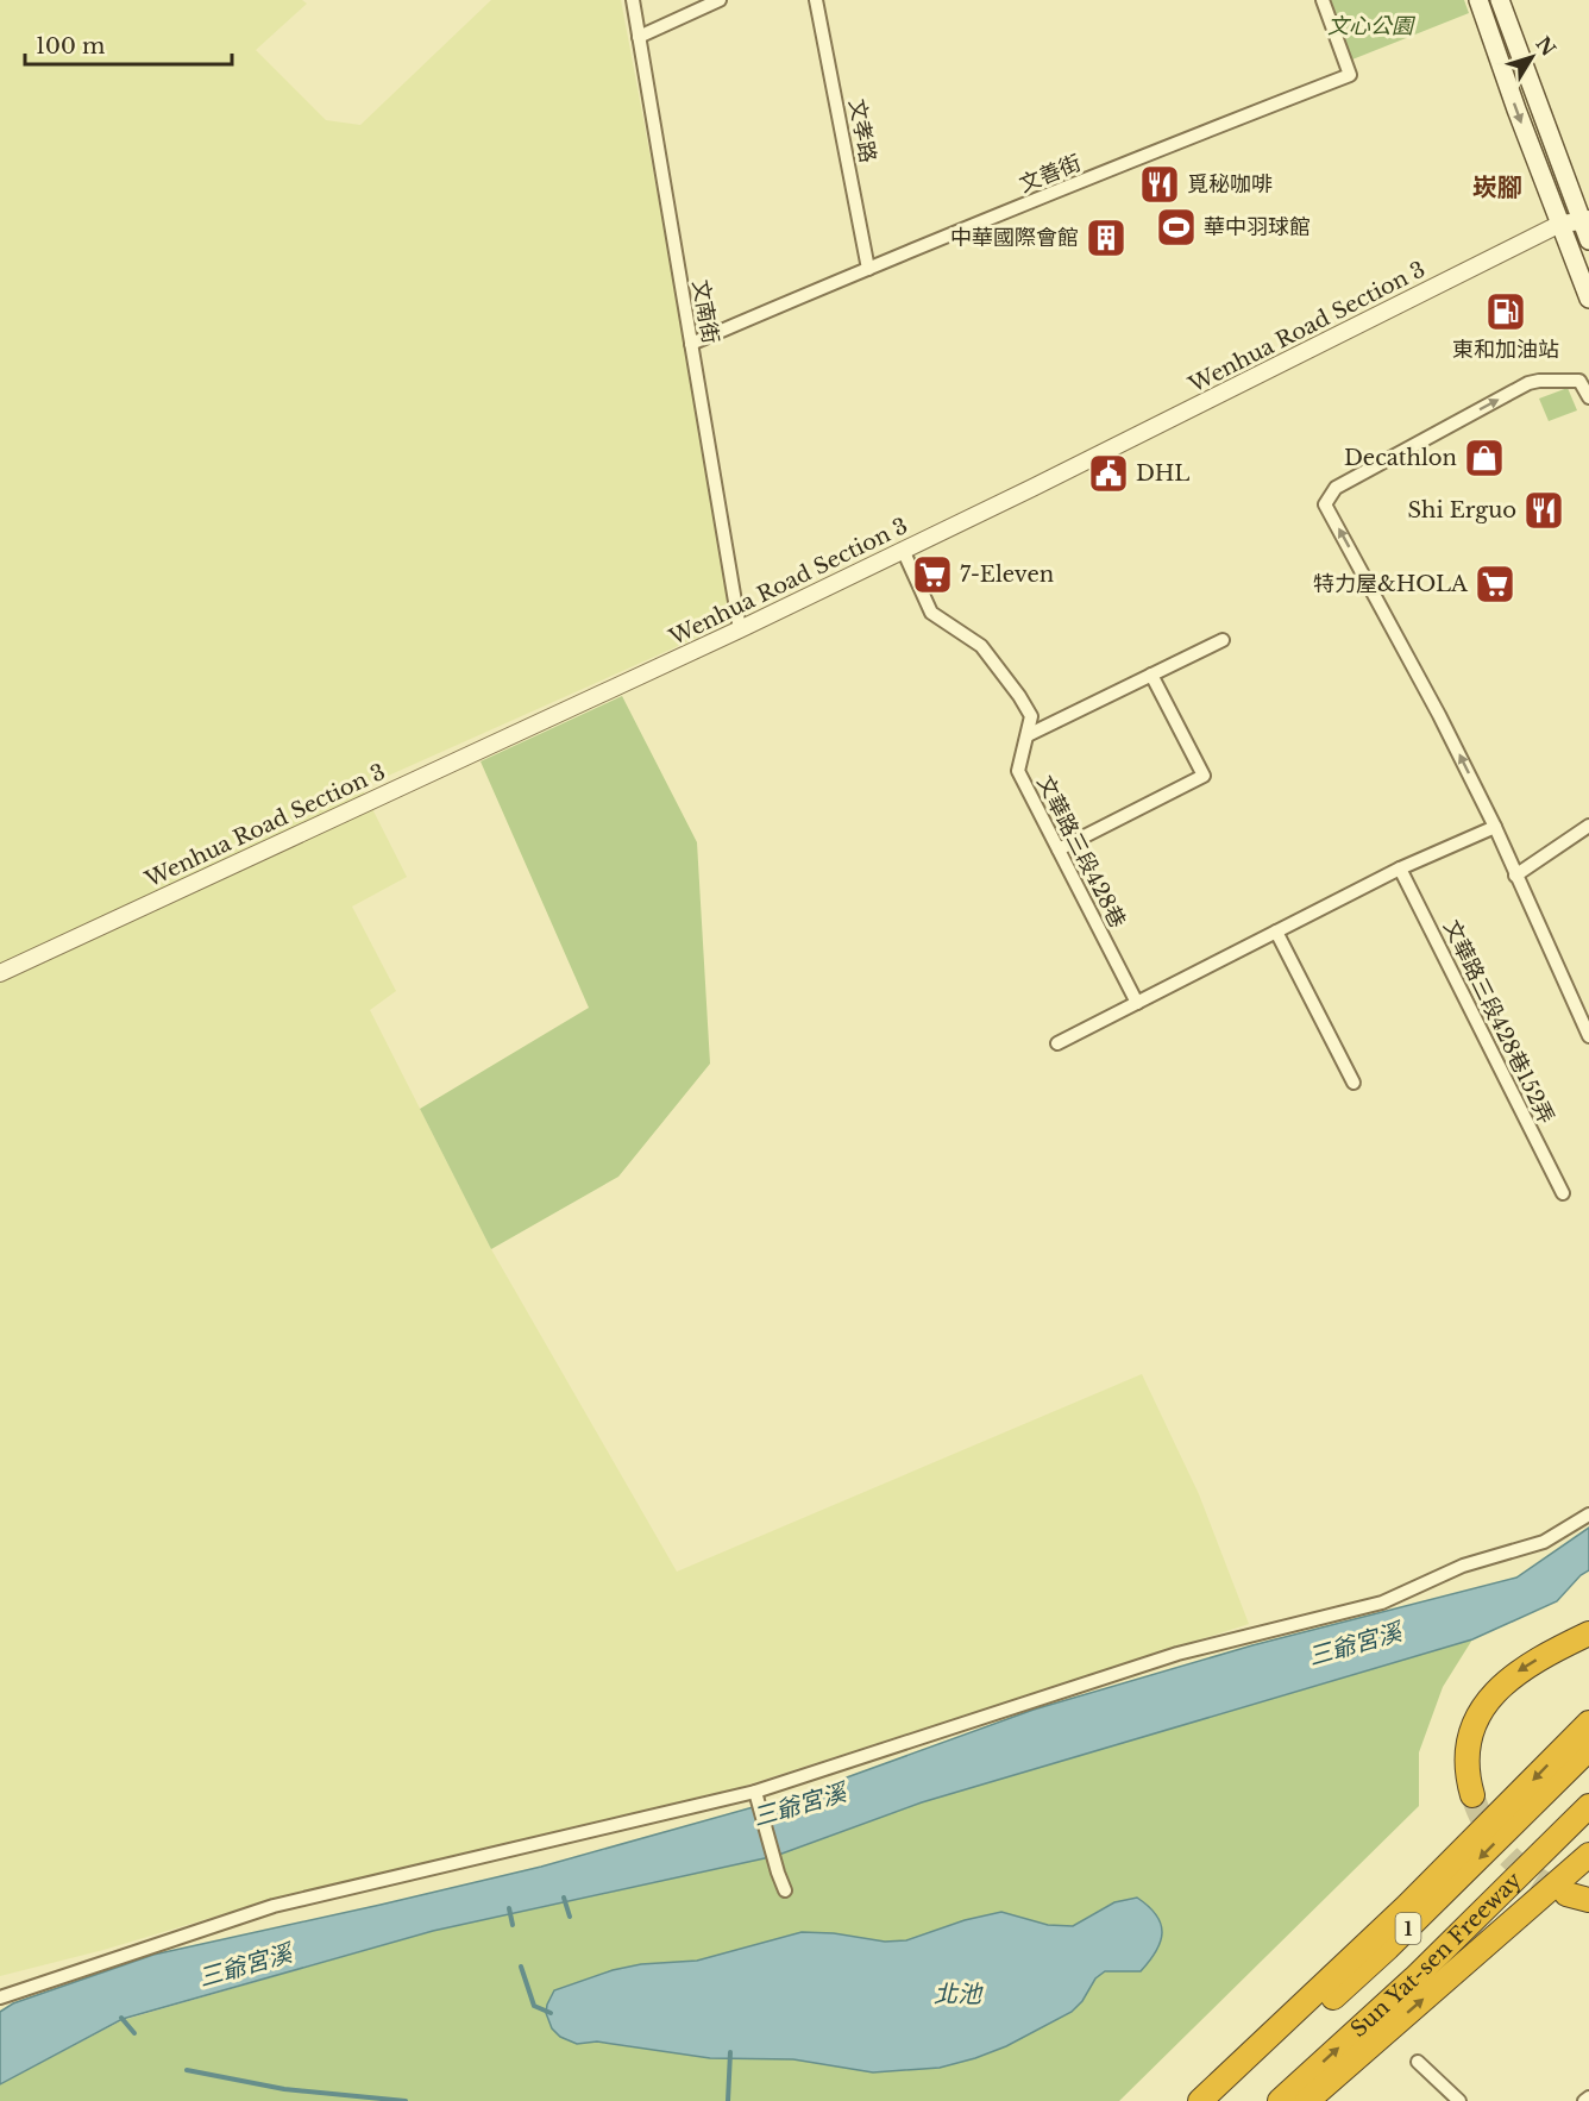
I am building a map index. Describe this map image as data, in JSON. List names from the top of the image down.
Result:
{
  "streets": {
    "highway": ["1", "Sun Yat-sen Freeway"],
    "street": [
      "文孝路",
      "文善街",
      "文南街",
      "Wenhua Road Section 3",
      "文華路三段428巷",
      "文華路三段428巷152弄"
    ]
  },
  "crossings": [
    ["文孝路", "文善街"],
    ["文善街", "文南街"],
    ["文南街", "Wenhua Road Section 3"],
    ["Wenhua Road Section 3", "文華路三段428巷"]
  ],
  "districts": ["崁腳"],
  "water": ["三爺宮溪", "北池"],
  "parks": ["文心公園"],
  "places": {
    "restaurant": ["覓秘咖啡", "Shi Erguo"],
    "sports": ["華中羽球館"],
    "building": ["中華國際會館"],
    "fuel station": ["東和加油站"],
    "shop": ["Decathlon"],
    "public building": ["DHL"],
    "supermarket": ["7-Eleven", "特力屋&HOLA"]
  },
  "scale_bar": "100 m",
  "north": "top right"
}
